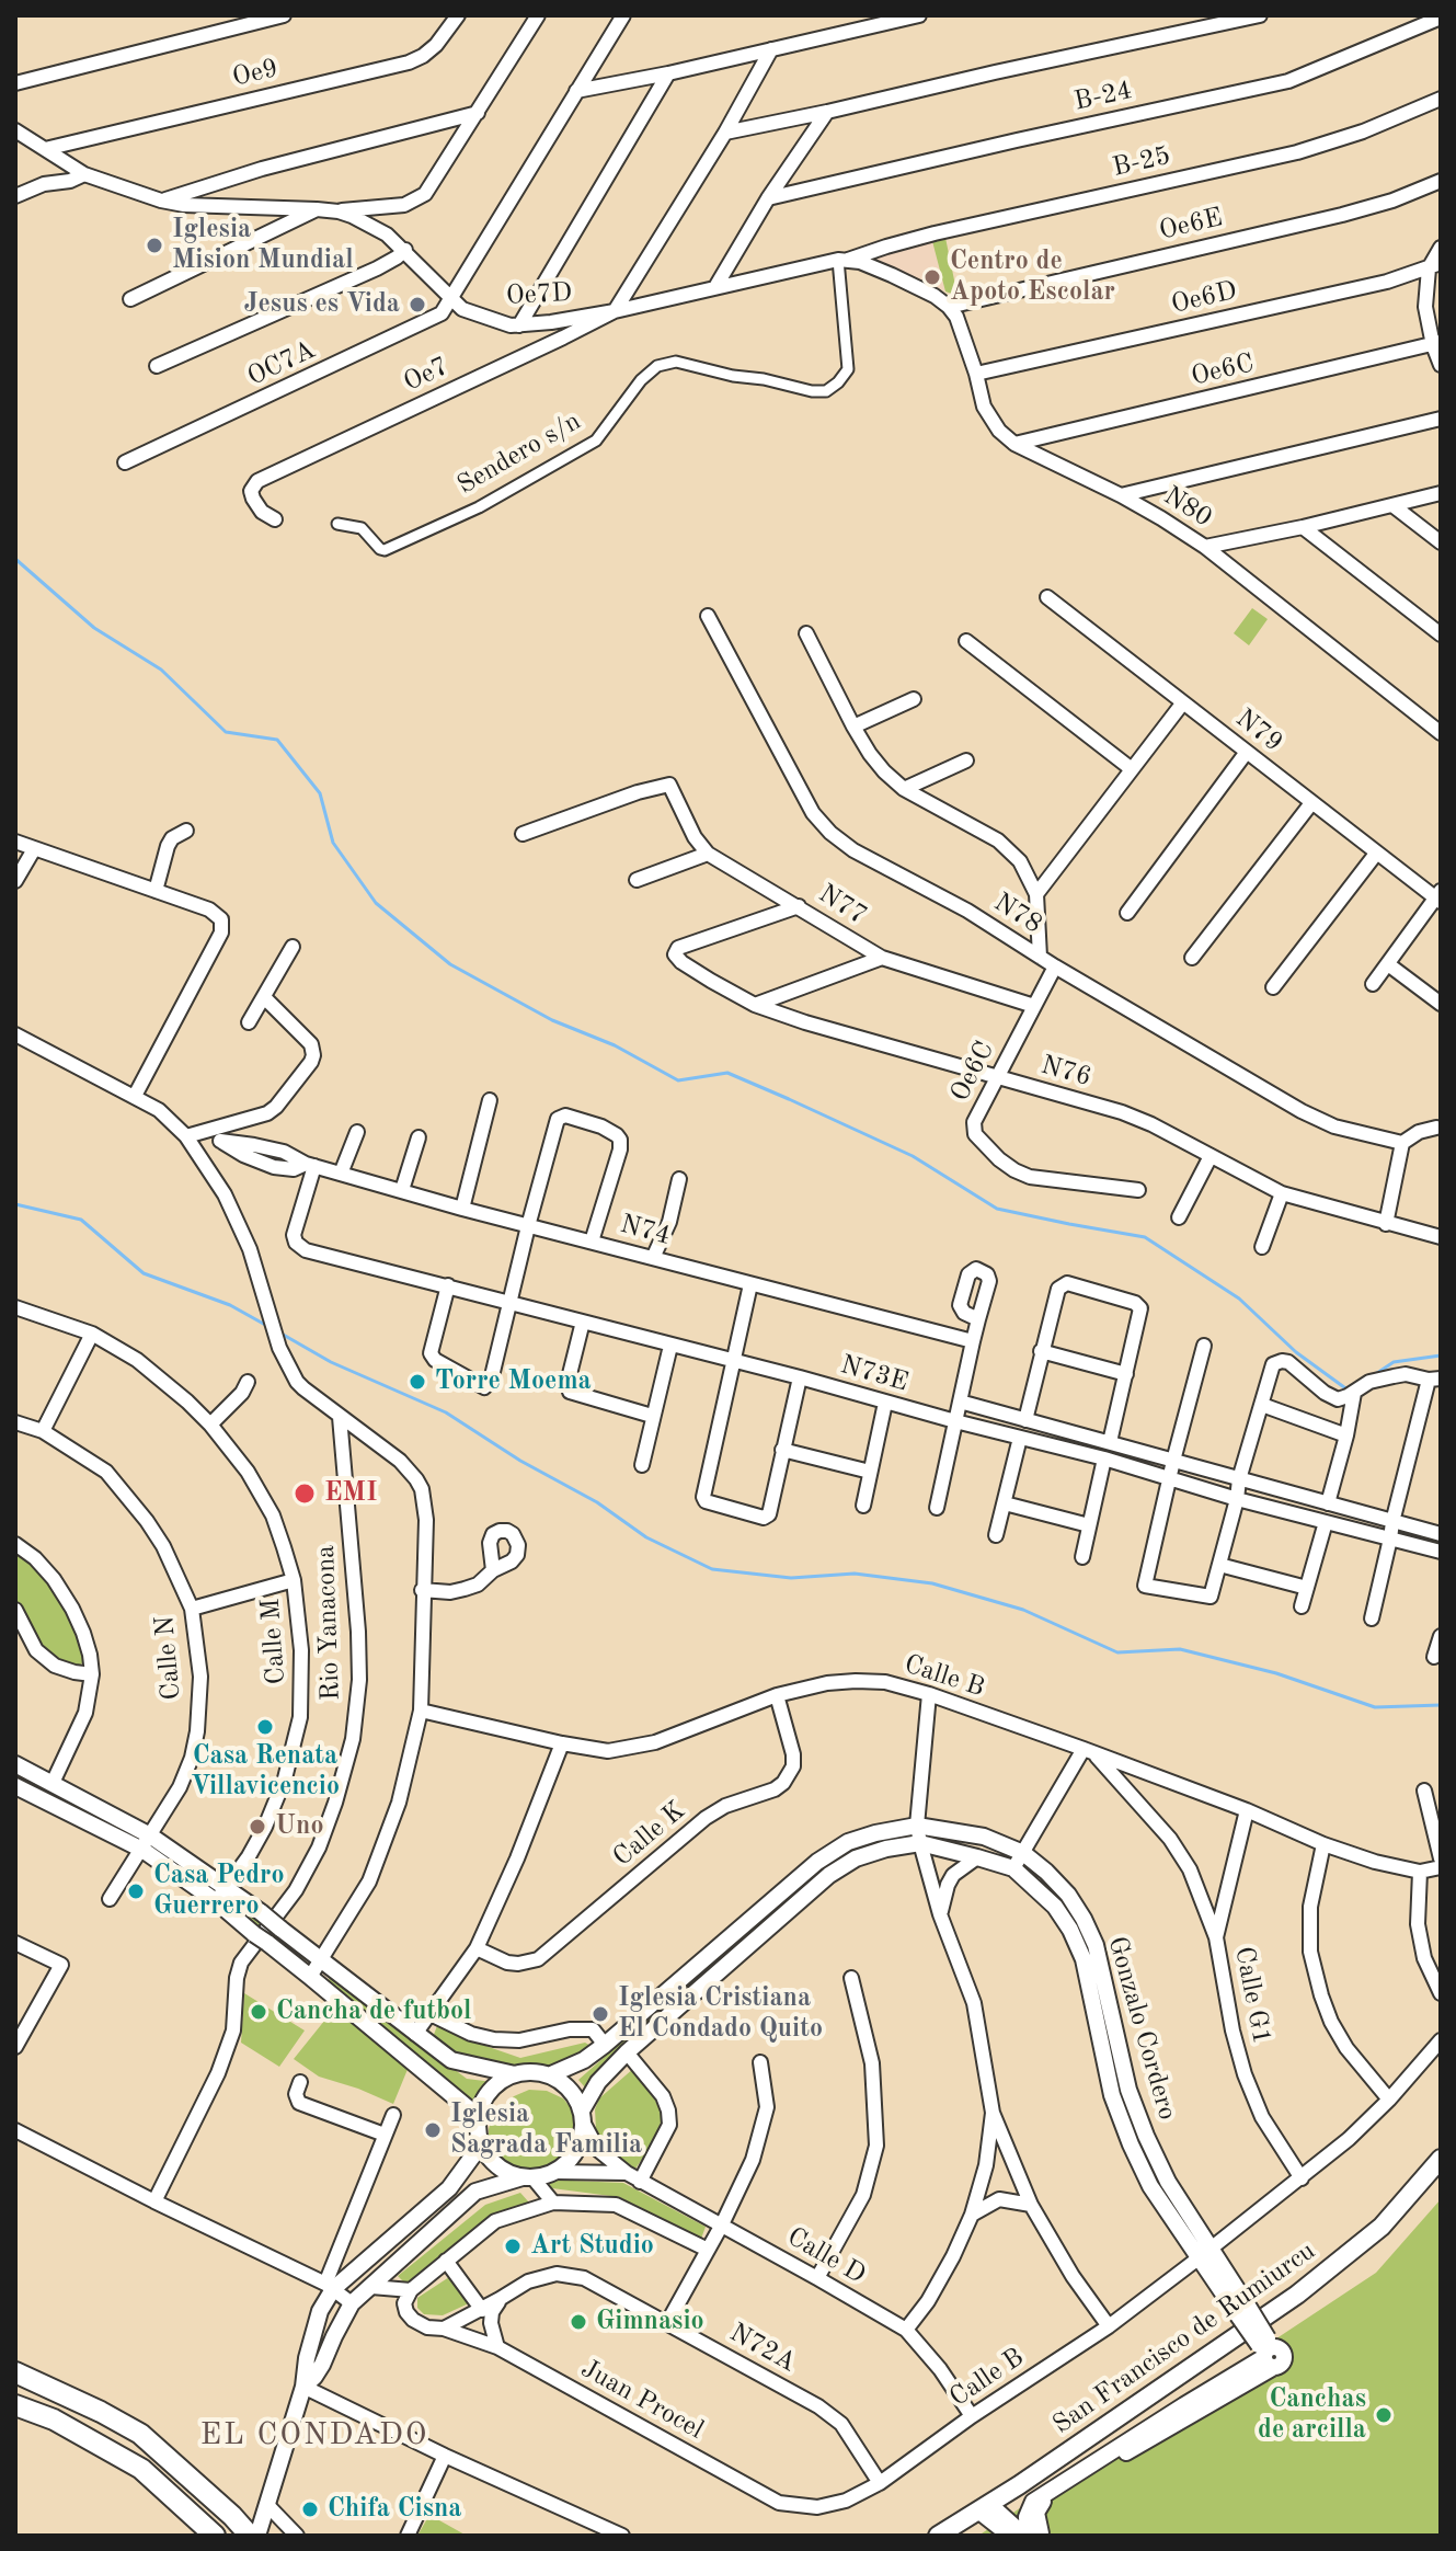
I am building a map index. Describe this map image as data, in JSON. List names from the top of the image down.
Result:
{
  "streets": {
    "main road": ["San Francisco de Rumiurcu"],
    "street": [
      "Oe9",
      "B-24",
      "B-25",
      "Oe6E",
      "Oe7D",
      "Oe6D",
      "OC7A",
      "Oe6C",
      "Oe7",
      "Sendero s/n",
      "N80",
      "N79",
      "N77",
      "N78",
      "N76",
      "N74",
      "N73E",
      "Rio Yanacona",
      "Calle M",
      "Calle N",
      "Calle B",
      "Calle K",
      "Calle G1",
      "Gonzalo Cordero",
      "Calle D",
      "N72A",
      "Juan Procel"
    ]
  },
  "crossings": [
    ["B-25", "Oe7D"],
    ["B-25", "Sendero s/n"],
    ["Oe6E", "N80"],
    ["Oe7D", "OC7A"],
    ["Oe7D", "Oe7"],
    ["Oe7D", "Sendero s/n"],
    ["Oe6D", "N80"],
    ["Oe6C", "N80"],
    ["Oe6C", "N77"],
    ["Oe6C", "N78"],
    ["Oe6C", "N76"],
    ["N77", "N76"],
    ["N74", "N73E"],
    ["Calle B", "Calle K"],
    ["Calle B", "Calle G1"],
    ["Calle B", "Gonzalo Cordero"],
    ["Calle B", "Calle D"],
    ["Calle B", "N72A"],
    ["Calle B", "Juan Procel"],
    ["Gonzalo Cordero", "Calle D"],
    ["Gonzalo Cordero", "San Francisco de Rumiurcu"],
    ["N72A", "Juan Procel"]
  ],
  "districts": ["EL CONDADO"],
  "places": [
    "Iglesia Mision Mundial",
    "Centro de Apoto Escolar",
    "Jesus es Vida",
    "Torre Moema",
    "EMI",
    "Casa Renata Villavicencio",
    "Uno",
    "Casa Pedro Guerrero",
    "Cancha de futbol",
    "Iglesia Cristiana El Condado Quito",
    "Iglesia Sagrada Familia",
    "Art Studio",
    "Gimnasio",
    "Canchas de arcilla",
    "Chifa Cisna"
  ]
}
